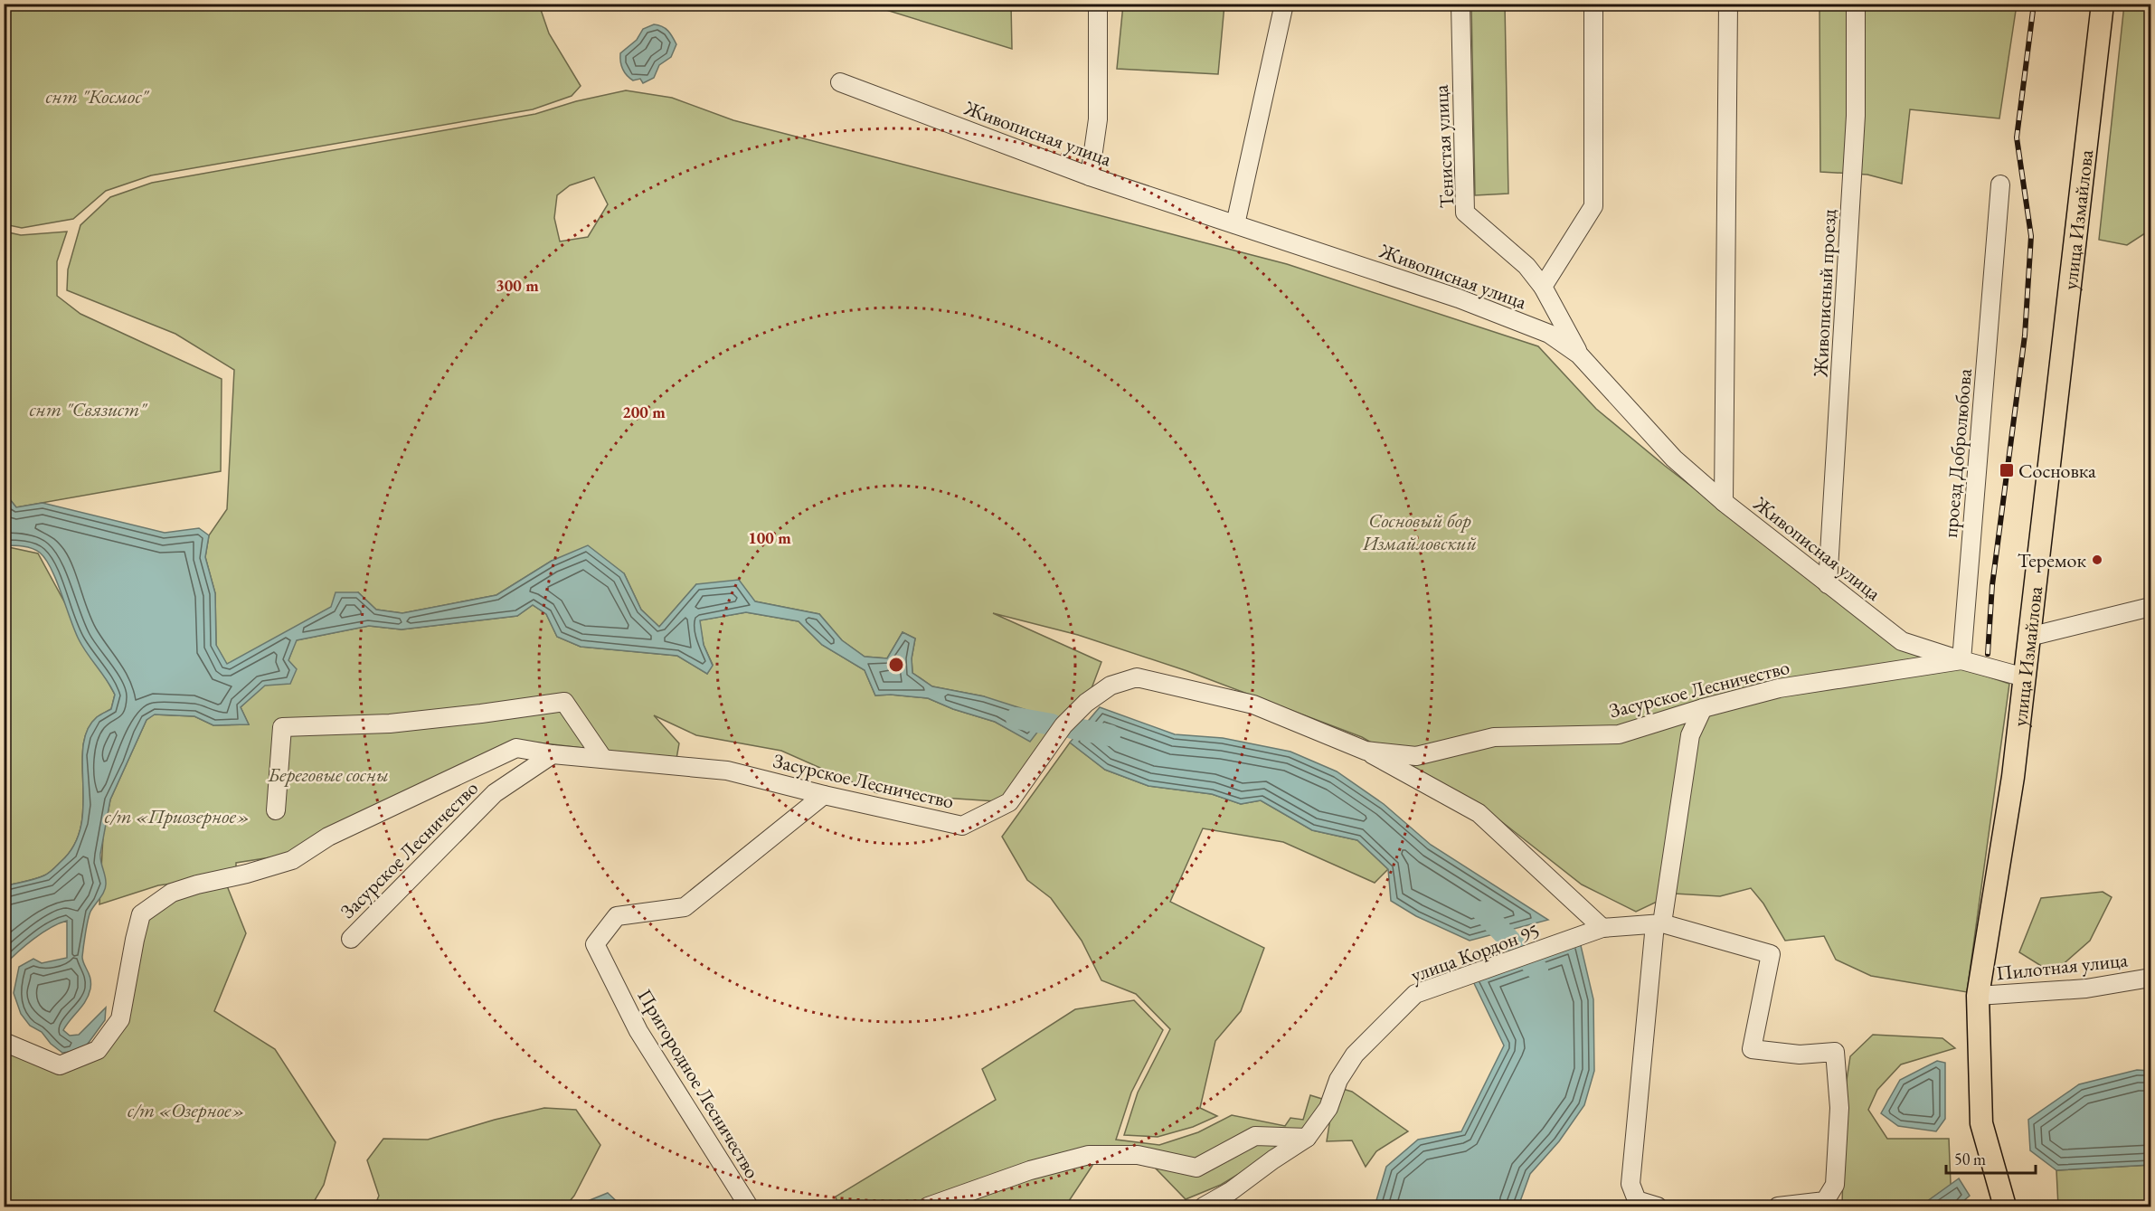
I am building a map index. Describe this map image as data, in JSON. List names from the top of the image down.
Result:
{
  "streets": {
    "main road": ["улица Измайлова"],
    "street": [
      "Живописная улица",
      "Тенистая улица",
      "Живописный проезд",
      "проезд Добролюбова",
      "Засурское Лесничество",
      "улица Кордон 95",
      "Пилотная улица",
      "Пригородное Лесничество"
    ]
  },
  "crossings": [
    ["Живописная улица", "Тенистая улица"],
    ["Живописная улица", "Живописный проезд"],
    ["Живописная улица", "проезд Добролюбова"],
    ["Живописная улица", "Засурское Лесничество"],
    ["улица Измайлова", "Пилотная улица"],
    ["проезд Добролюбова", "Засурское Лесничество"],
    ["Засурское Лесничество", "Пригородное Лесничество"]
  ],
  "parks": [
    "снт \"Космос\"",
    "снт \"Связист\"",
    "Сосновый бор Измайловский",
    "Береговые сосны",
    "с/т «Приозерное»",
    "с/т «Озерное»"
  ],
  "places": {
    "transit": ["Сосновка"],
    "other": ["Теремок"]
  },
  "scale_bar": "50 m",
  "rings": ["300 m", "200 m", "100 m"]
}
